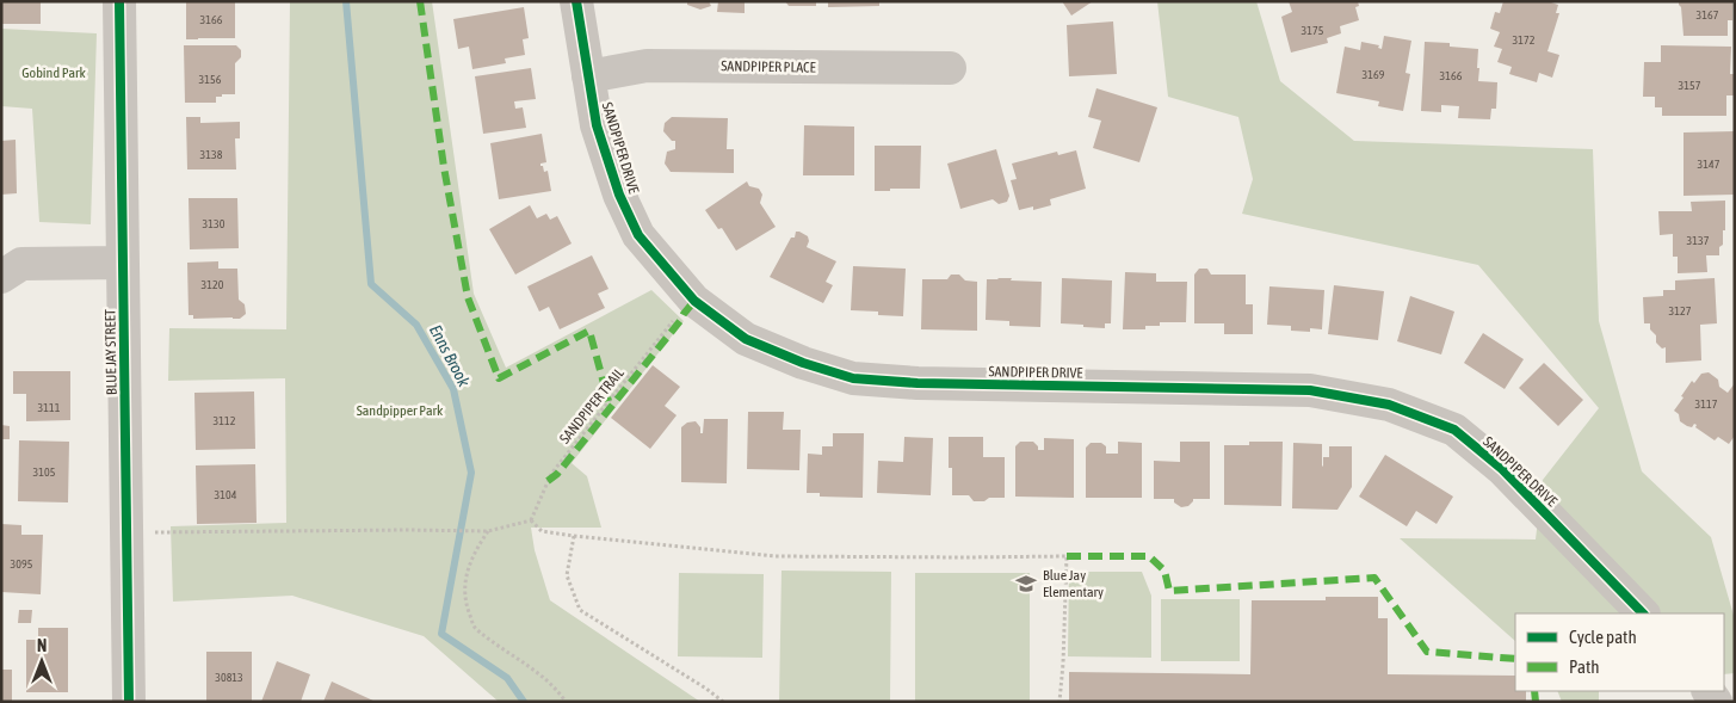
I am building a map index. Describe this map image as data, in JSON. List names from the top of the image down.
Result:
{
  "streets": {
    "street": ["SANDPIPER PLACE", "SANDPIPER DRIVE", "BLUE JAY STREET"],
    "path": ["SANDPIPER TRAIL"]
  },
  "crossings": [
    ["SANDPIPER PLACE", "SANDPIPER DRIVE"]
  ],
  "water": ["Enns Brook"],
  "parks": ["Gobind Park", "Sandpipper Park"],
  "places": {
    "school or university": ["Blue Jay Elementary"]
  },
  "house_numbers": [
    "3167",
    "3166",
    "3175",
    "3172",
    "3169",
    "3166",
    "3156",
    "3157",
    "3138",
    "3147",
    "3130",
    "3137",
    "3120",
    "3127",
    "3117",
    "3111",
    "3112",
    "3105",
    "3104",
    "3095",
    "30813"
  ],
  "legend": ["Cycle path", "Path"],
  "north": "top"
}
